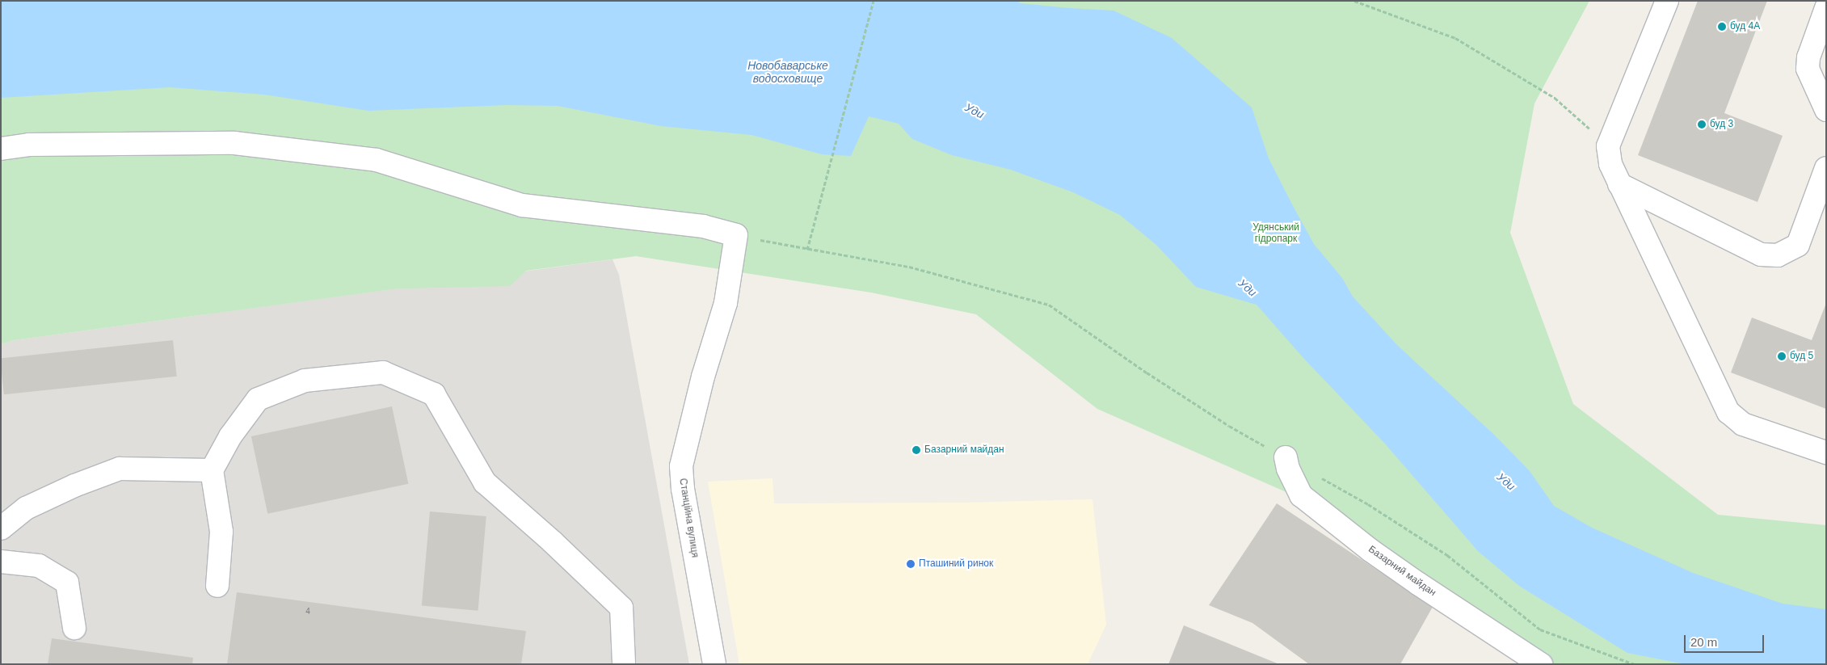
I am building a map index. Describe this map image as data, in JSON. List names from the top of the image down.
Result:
{
  "streets": {
    "street": ["Станційна вулиця", "Базарний майдан"]
  },
  "water": ["Новобаварське водосховище", "Уди"],
  "parks": ["Удянський гідропарк"],
  "places": [
    "буд 4А",
    "буд 3",
    "буд 5",
    "Базарний майдан",
    "Пташиний ринок"
  ],
  "house_numbers": ["4"],
  "scale_bar": "20 m"
}
